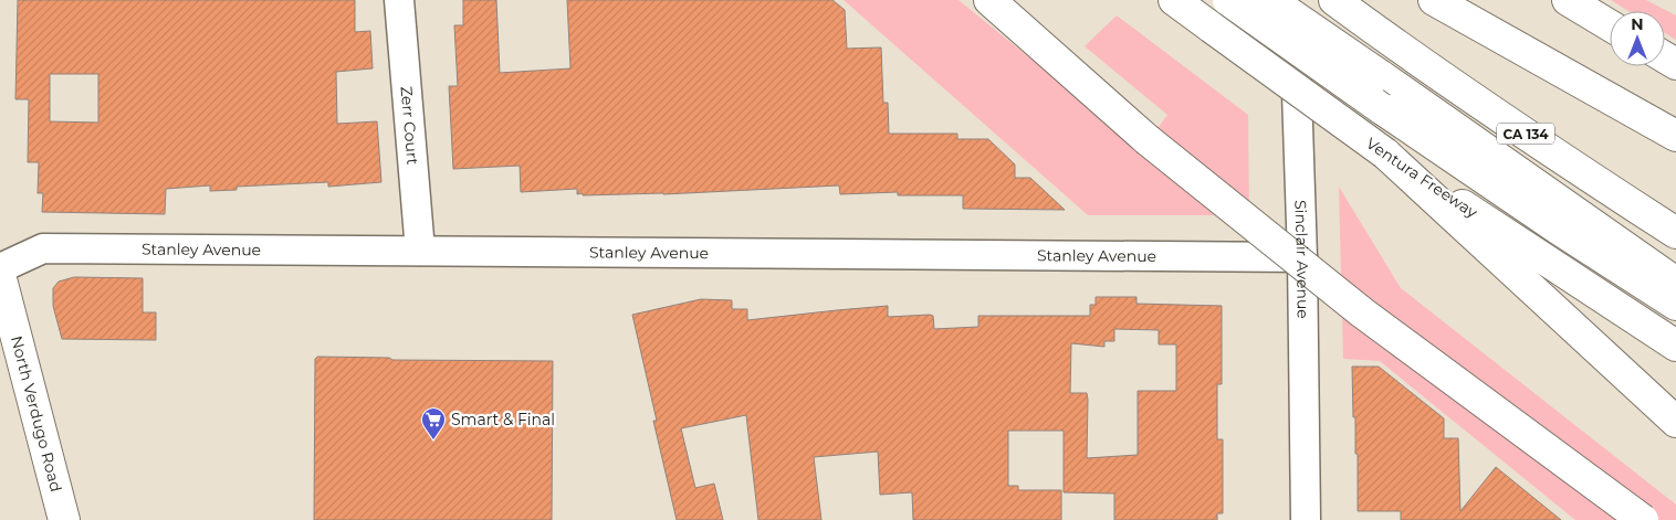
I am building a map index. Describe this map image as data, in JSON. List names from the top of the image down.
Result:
{
  "streets": {
    "main road": ["CA 134", "Ventura Freeway", "North Verdugo Road"],
    "street": ["Zerr Court", "Stanley Avenue", "Sinclair Avenue"]
  },
  "crossings": [
    ["Zerr Court", "Stanley Avenue"],
    ["Stanley Avenue", "Sinclair Avenue"]
  ],
  "places": {
    "supermarket": ["Smart & Final"]
  },
  "north": "top"
}
